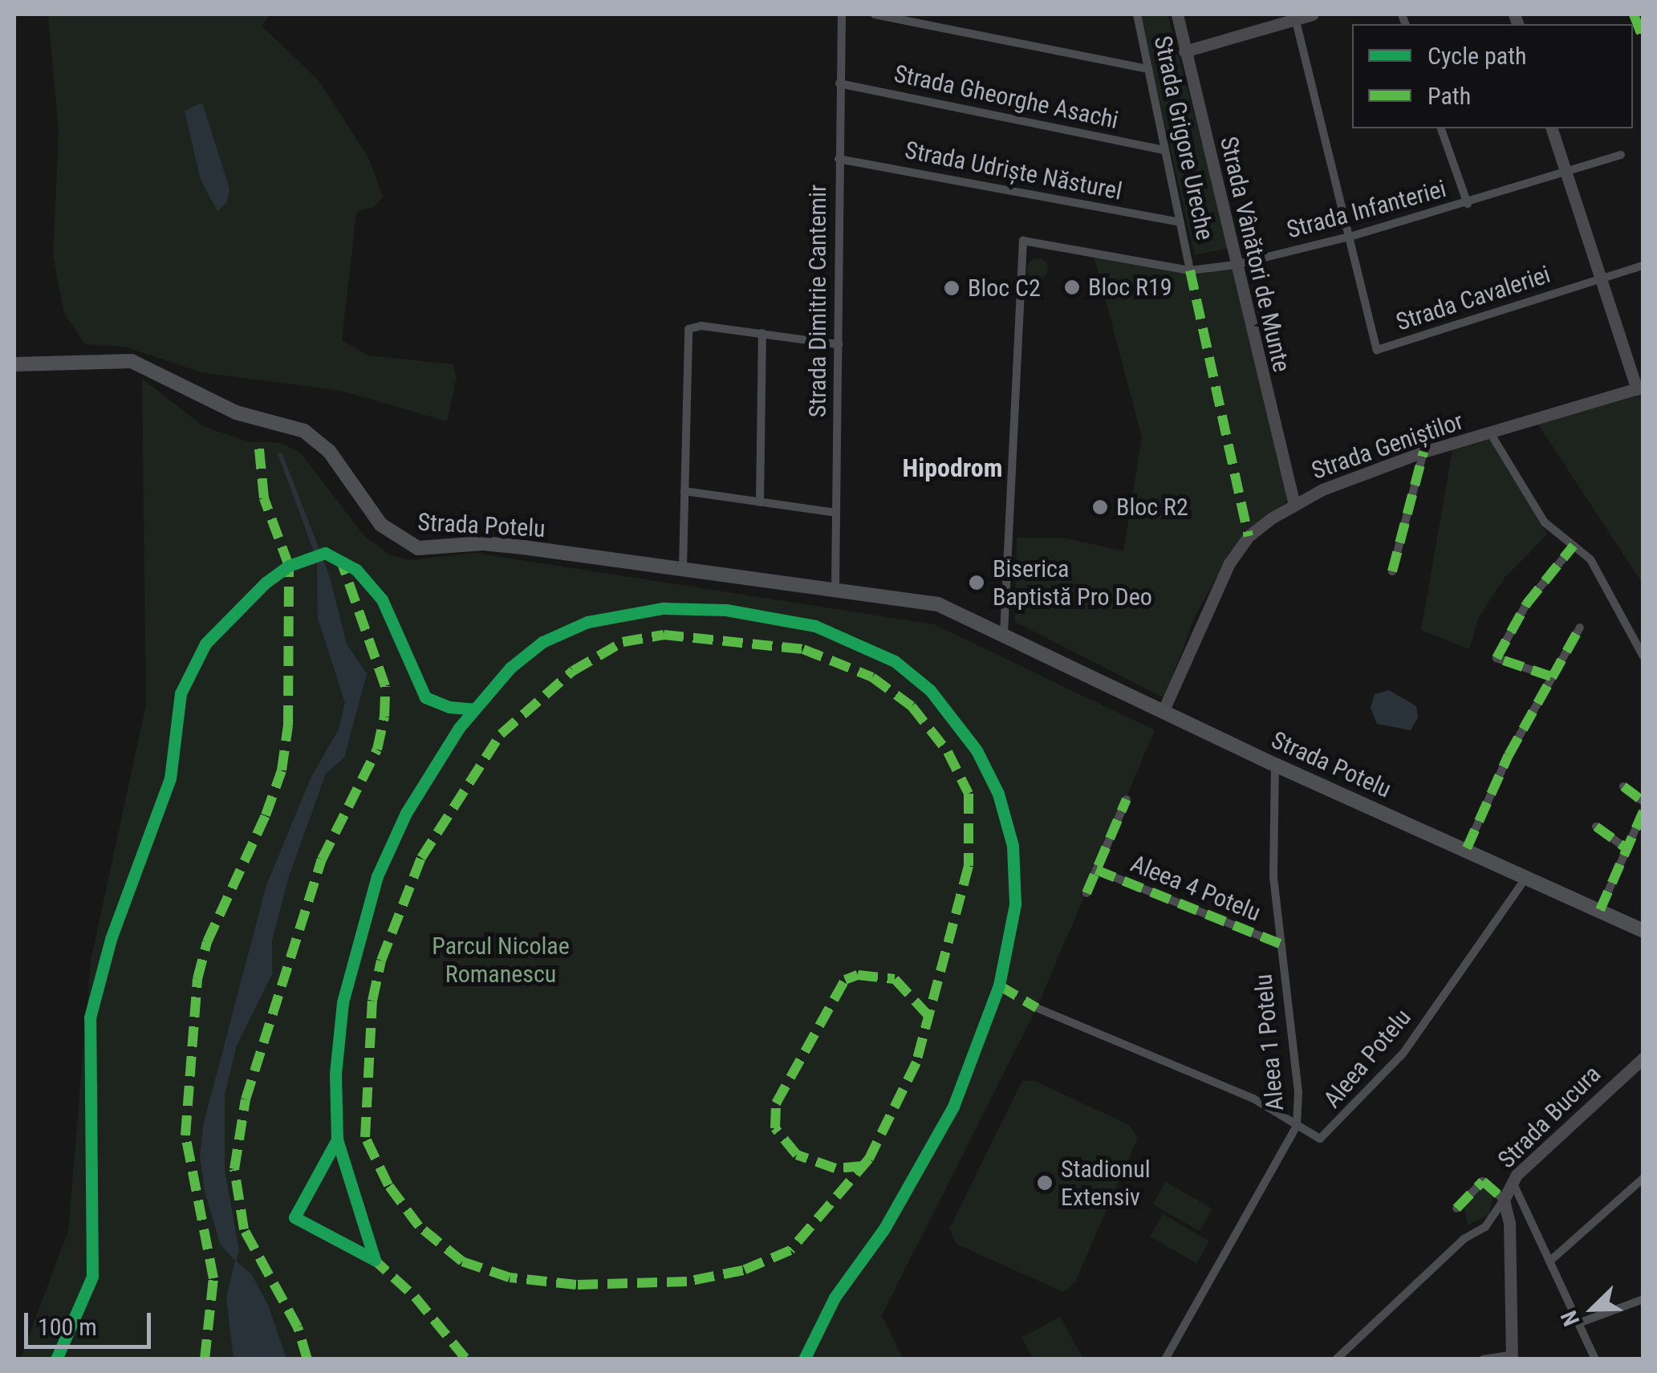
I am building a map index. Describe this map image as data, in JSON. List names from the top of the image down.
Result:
{
  "streets": {
    "main road": ["Strada Potelu"],
    "street": [
      "Strada Gheorghe Asachi",
      "Strada Grigore Ureche",
      "Strada Udriște Năsturel",
      "Strada Infanteriei",
      "Strada Vânători de Munte",
      "Strada Cavaleriei",
      "Strada Dimitrie Cantemir",
      "Strada Geniștilor",
      "Aleea 4 Potelu",
      "Aleea 1 Potelu",
      "Aleea Potelu",
      "Strada Bucura"
    ]
  },
  "crossings": [
    ["Strada Gheorghe Asachi", "Strada Grigore Ureche"],
    ["Strada Gheorghe Asachi", "Strada Dimitrie Cantemir"],
    ["Strada Grigore Ureche", "Strada Udriște Năsturel"],
    ["Strada Grigore Ureche", "Strada Infanteriei"],
    ["Strada Udriște Năsturel", "Strada Dimitrie Cantemir"],
    ["Strada Infanteriei", "Strada Vânători de Munte"],
    ["Strada Infanteriei", "Strada Cavaleriei"],
    ["Strada Infanteriei", "Strada Potelu"],
    ["Strada Vânători de Munte", "Strada Geniștilor"],
    ["Strada Dimitrie Cantemir", "Strada Potelu"],
    ["Strada Geniștilor", "Strada Potelu"],
    ["Strada Potelu", "Aleea 1 Potelu"],
    ["Strada Potelu", "Aleea Potelu"],
    ["Aleea 4 Potelu", "Aleea 1 Potelu"],
    ["Aleea 1 Potelu", "Aleea Potelu"]
  ],
  "districts": ["Hipodrom"],
  "parks": ["Parcul Nicolae Romanescu"],
  "places": [
    "Bloc R19",
    "Bloc C2",
    "Bloc R2",
    "Biserica Baptistă Pro Deo",
    "Stadionul Extensiv"
  ],
  "legend": ["Cycle path", "Path"],
  "scale_bar": "100 m",
  "north": "bottom left"
}
